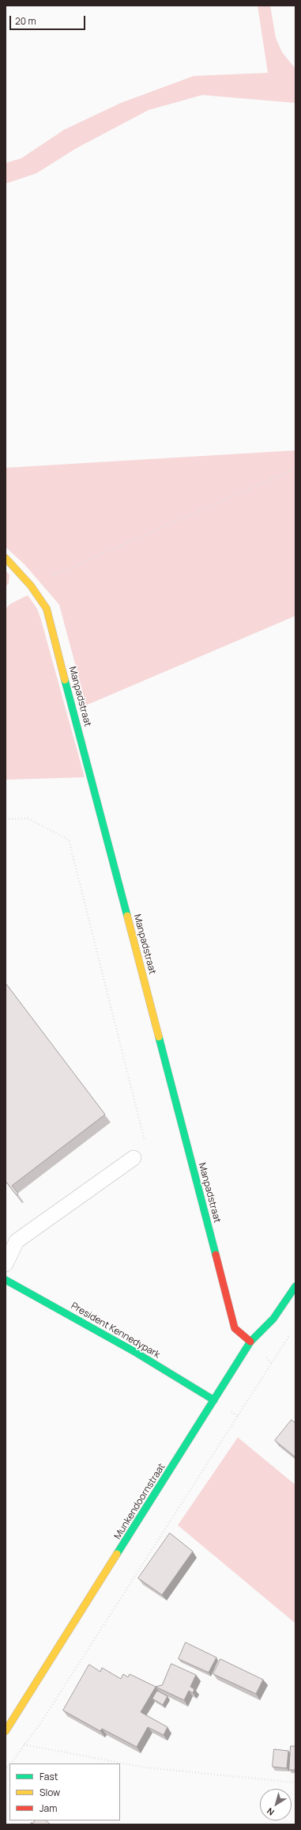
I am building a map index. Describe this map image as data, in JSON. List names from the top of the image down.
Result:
{
  "streets": {
    "street": ["Manpadstraat", "President Kennedypark", "Munkendoornstraat"]
  },
  "crossings": [
    ["Manpadstraat", "Munkendoornstraat"],
    ["President Kennedypark", "Munkendoornstraat"]
  ],
  "legend": ["Fast", "Slow", "Jam"],
  "scale_bar": "20 m",
  "north": "bottom left"
}
